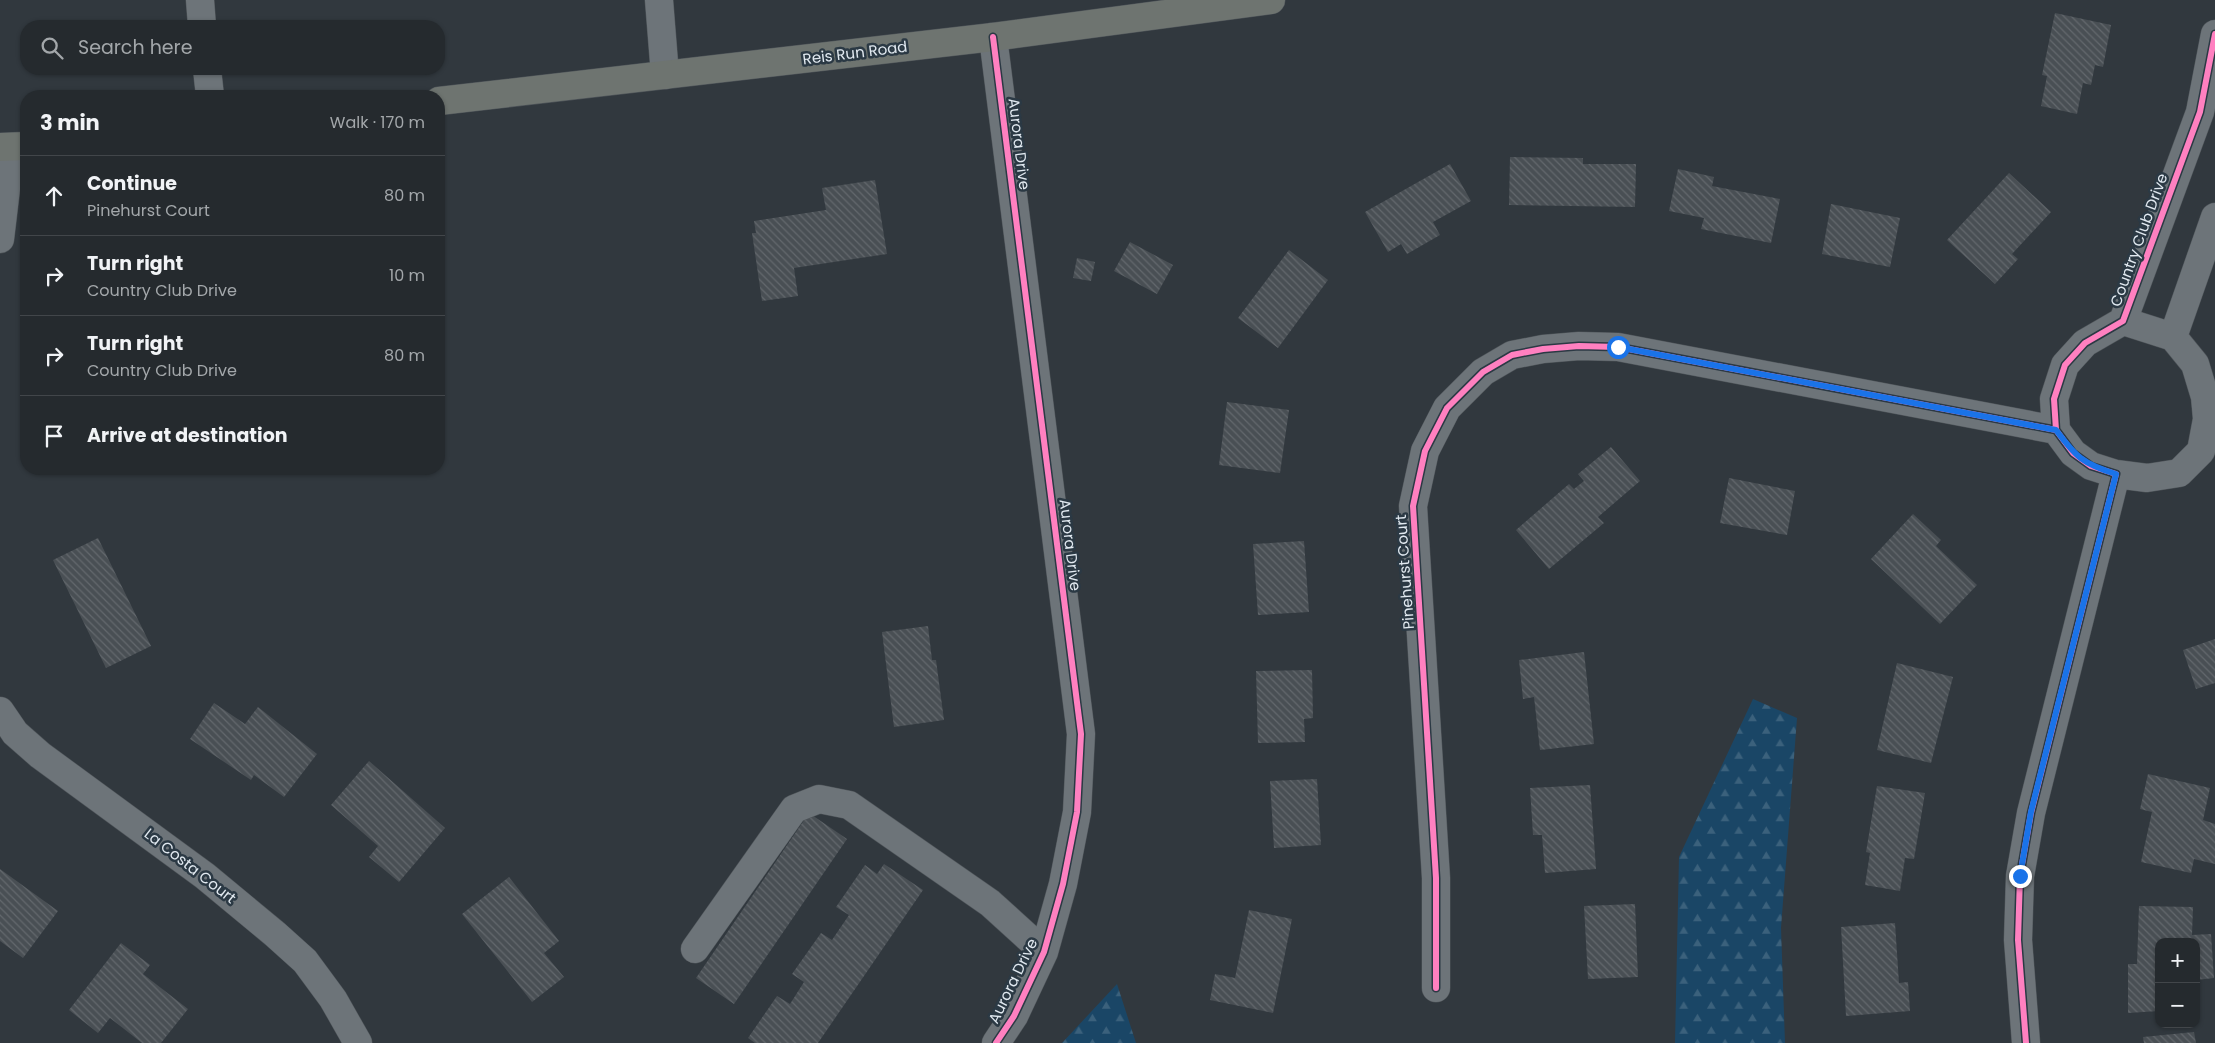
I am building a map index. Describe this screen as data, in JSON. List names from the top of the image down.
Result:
{
  "streets": {
    "main road": ["Reis Run Road"],
    "street": [
      "Aurora Drive",
      "Country Club Drive",
      "Pinehurst Court",
      "La Costa Court"
    ]
  },
  "crossings": [
    ["Reis Run Road", "Aurora Drive"],
    ["Country Club Drive", "Pinehurst Court"]
  ],
  "page": {
    "search": "Search here",
    "heading": ["3 min", "Walk · 170 m"],
    "list": [
      ["Continue", "Pinehurst Court", "80 m"],
      ["Turn right", "Country Club Drive", "10 m"],
      ["Turn right", "Country Club Drive", "80 m"],
      "Arrive at destination"
    ],
    "map_buttons": ["+", "−"]
  }
}
